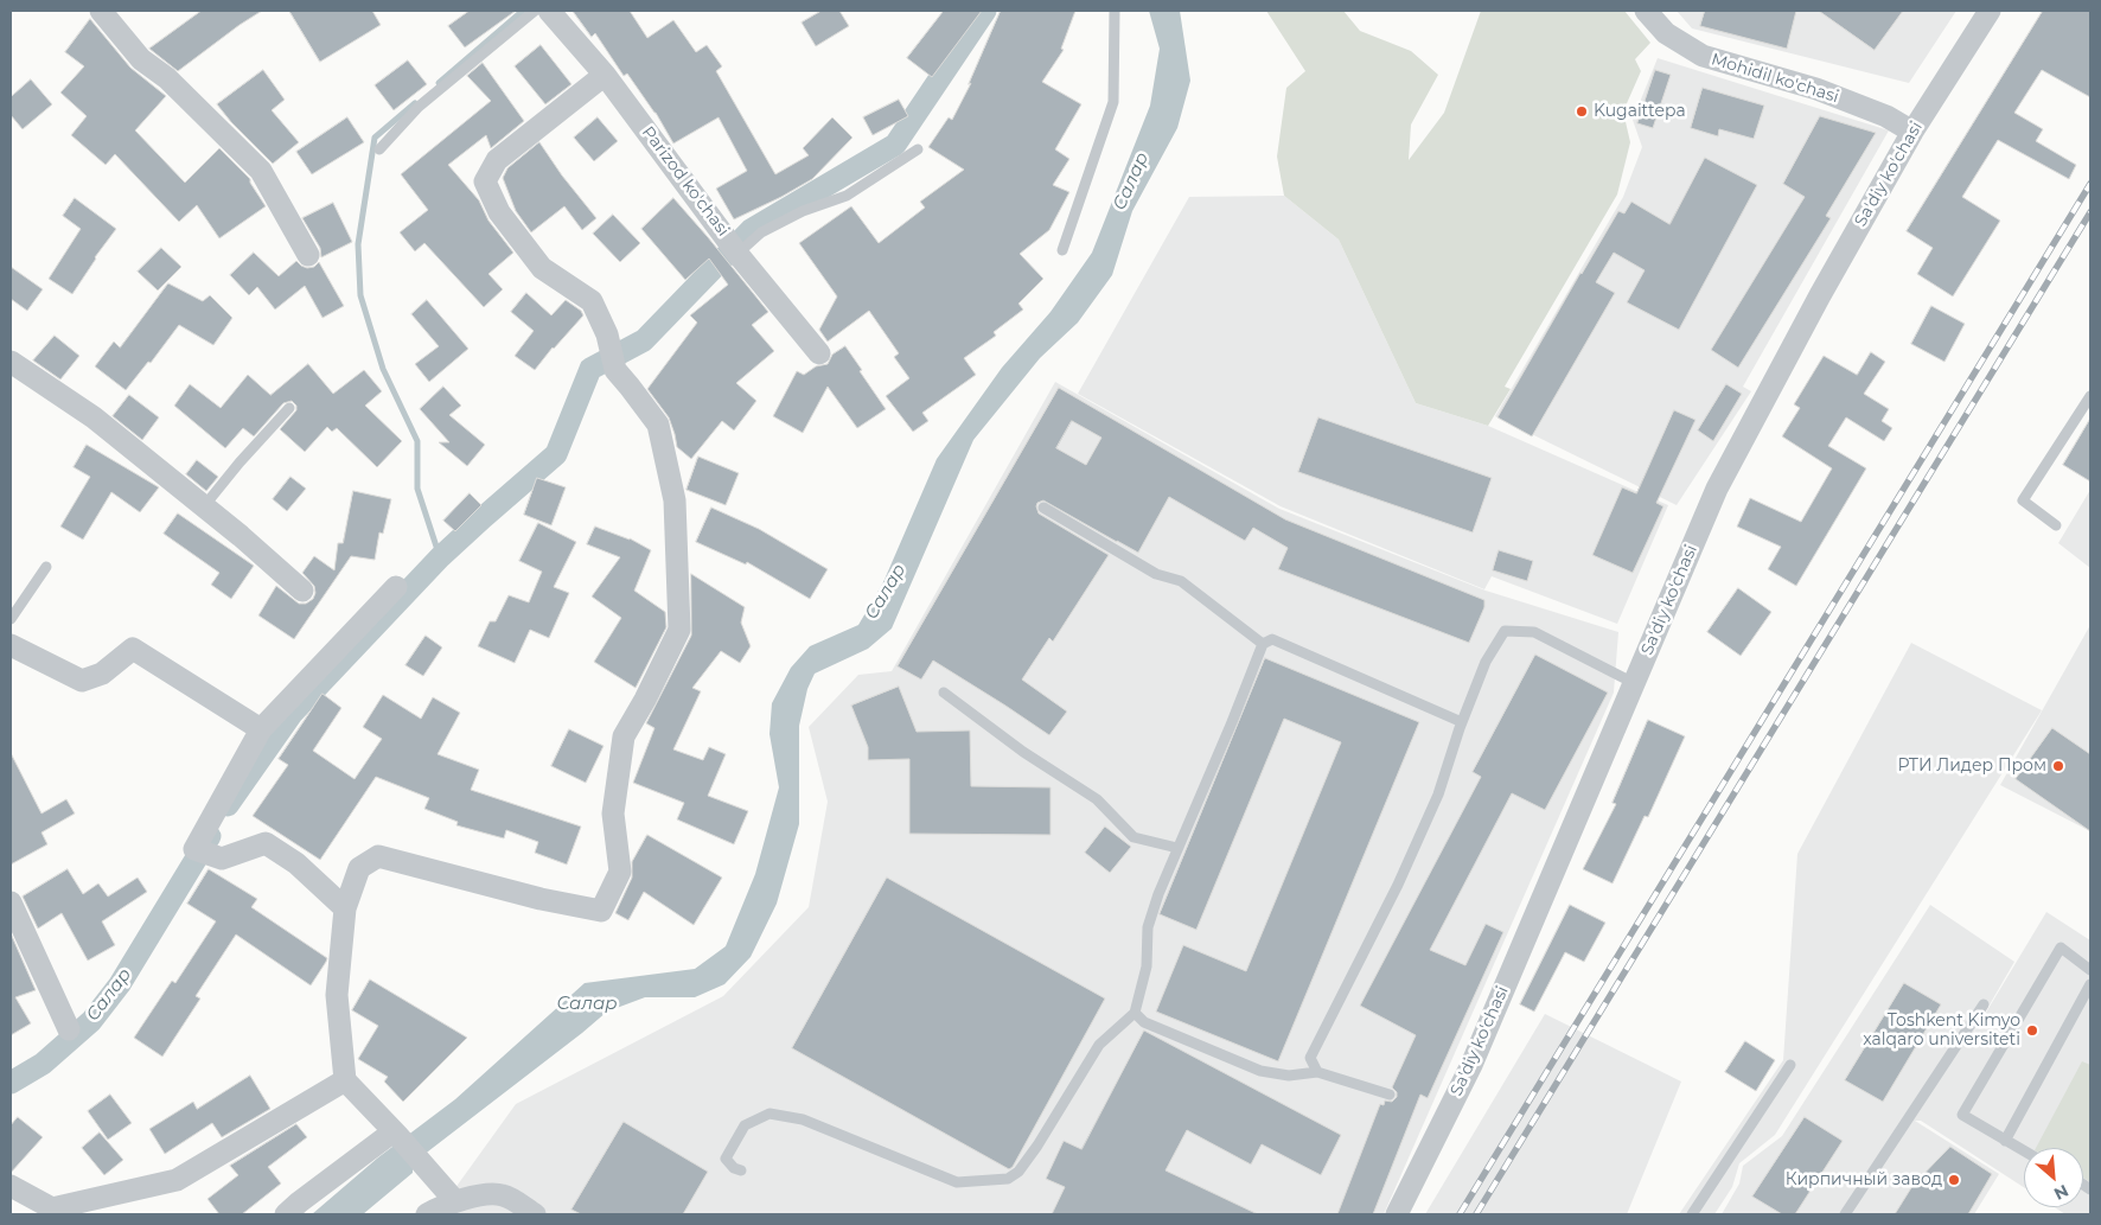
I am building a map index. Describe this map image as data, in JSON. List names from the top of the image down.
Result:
{
  "streets": {
    "street": ["Mohidil ko'chasi", "Sa'diy ko'chasi", "Parizod ko'chasi"]
  },
  "crossings": [
    ["Mohidil ko'chasi", "Sa'diy ko'chasi"]
  ],
  "water": ["Салар"],
  "places": [
    "Kugaittepa",
    "РТИ Лидер Пром",
    "Toshkent Kimyo xalqaro universiteti",
    "Кирпичный завод"
  ],
  "north": "bottom right"
}
